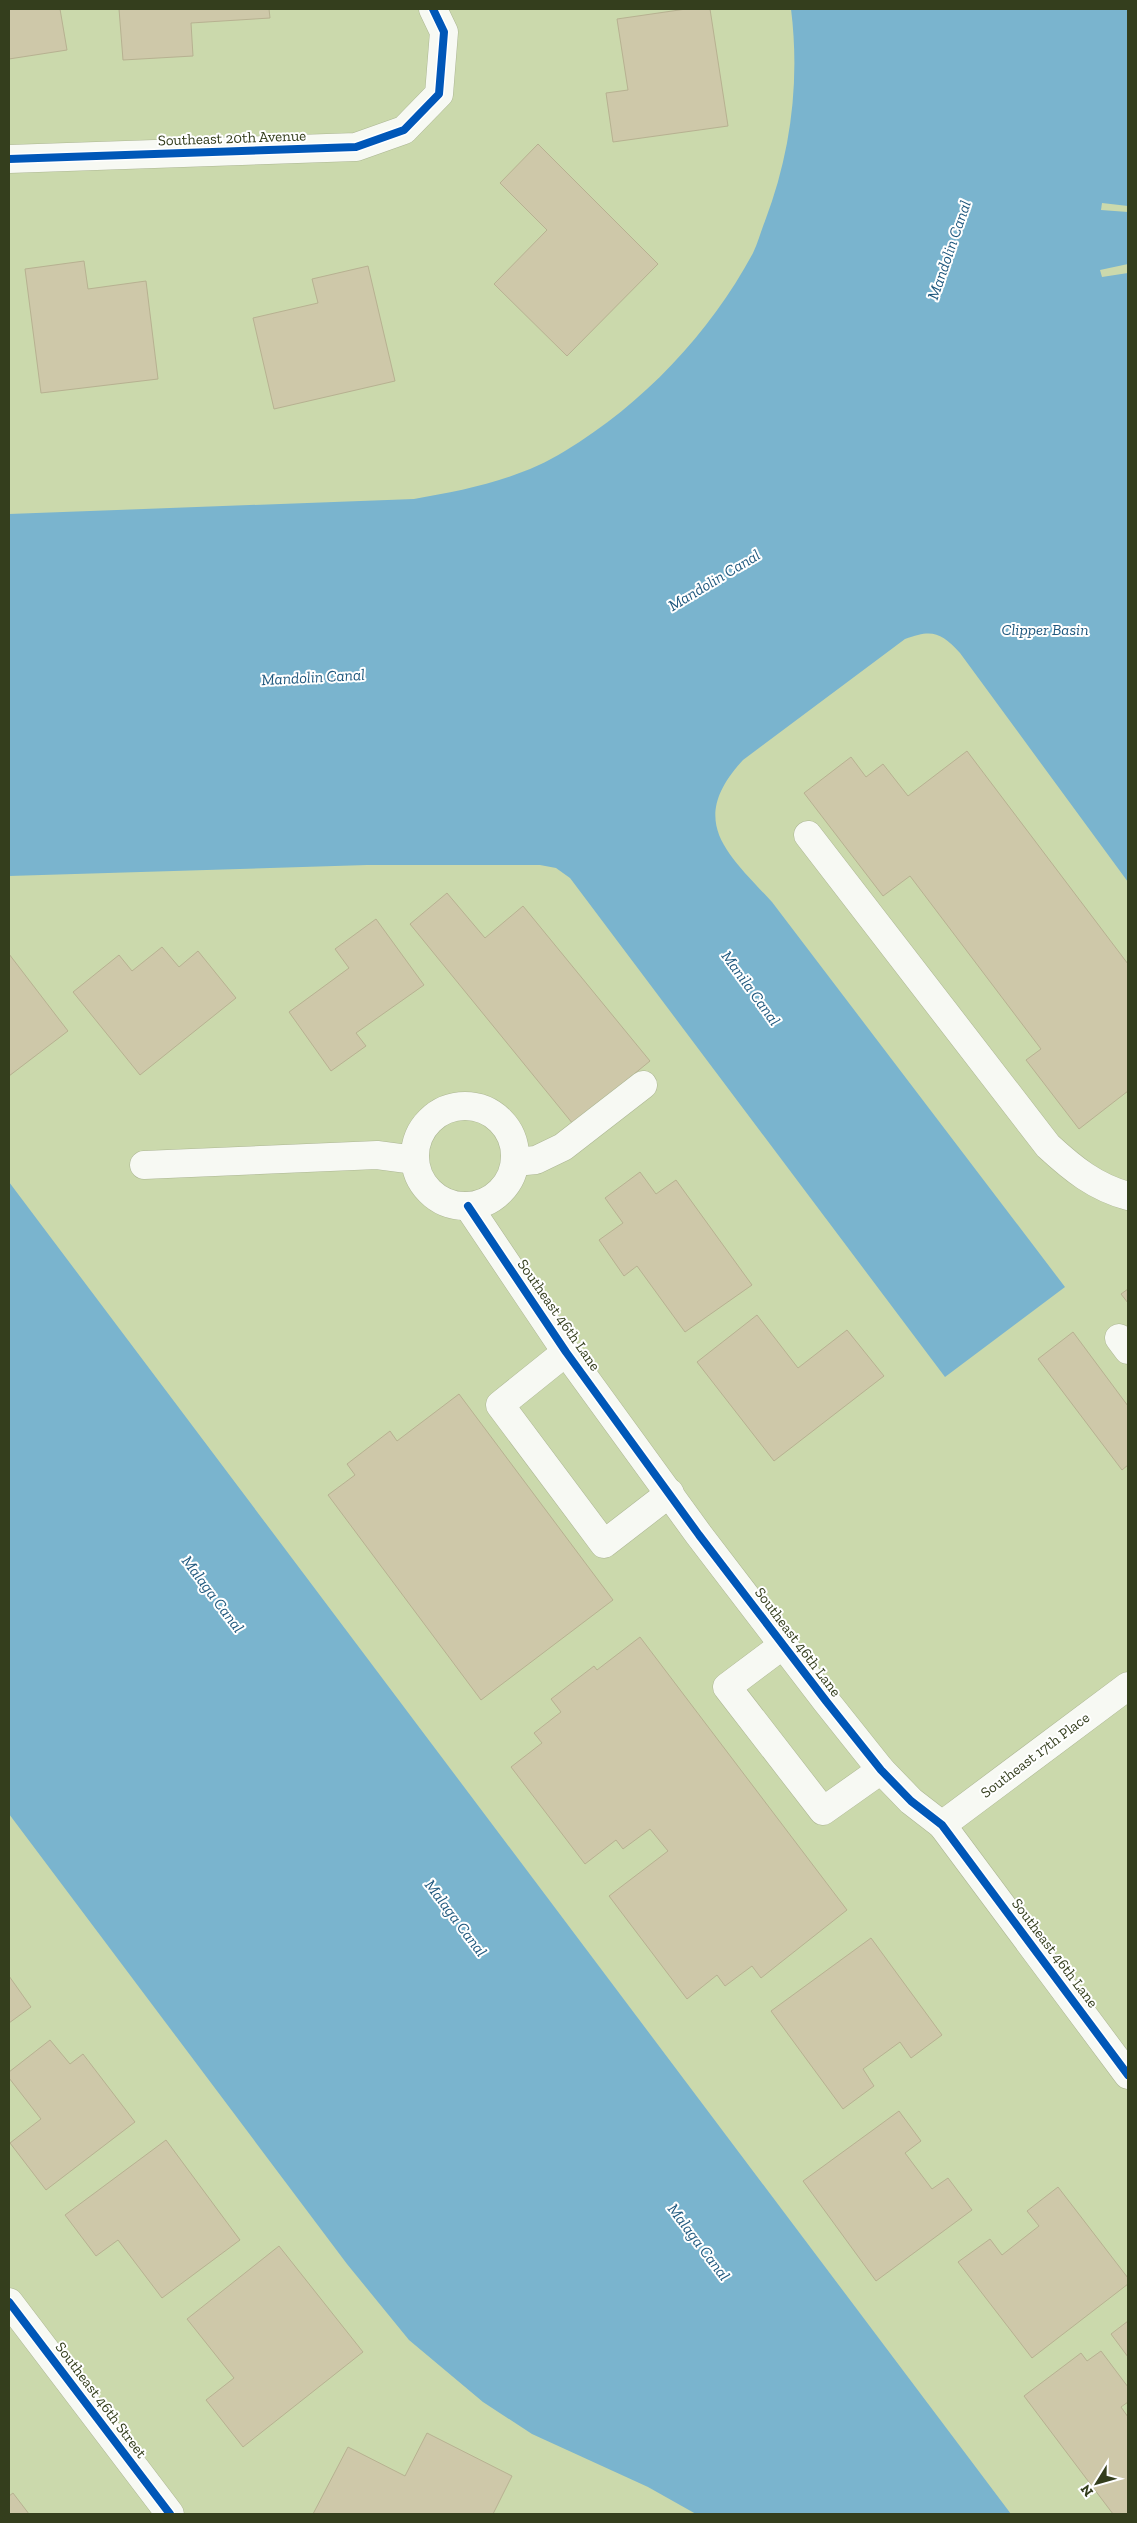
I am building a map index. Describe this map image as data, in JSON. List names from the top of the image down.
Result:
{
  "streets": {
    "street": [
      "Southeast 20th Avenue",
      "Southeast 46th Lane",
      "Southeast 17th Place",
      "Southeast 46th Street"
    ]
  },
  "crossings": [
    ["Southeast 46th Lane", "Southeast 17th Place"]
  ],
  "water": [
    "Mandolin Canal",
    "Clipper Basin",
    "Manila Canal",
    "Malaga Canal"
  ],
  "north": "bottom left"
}
